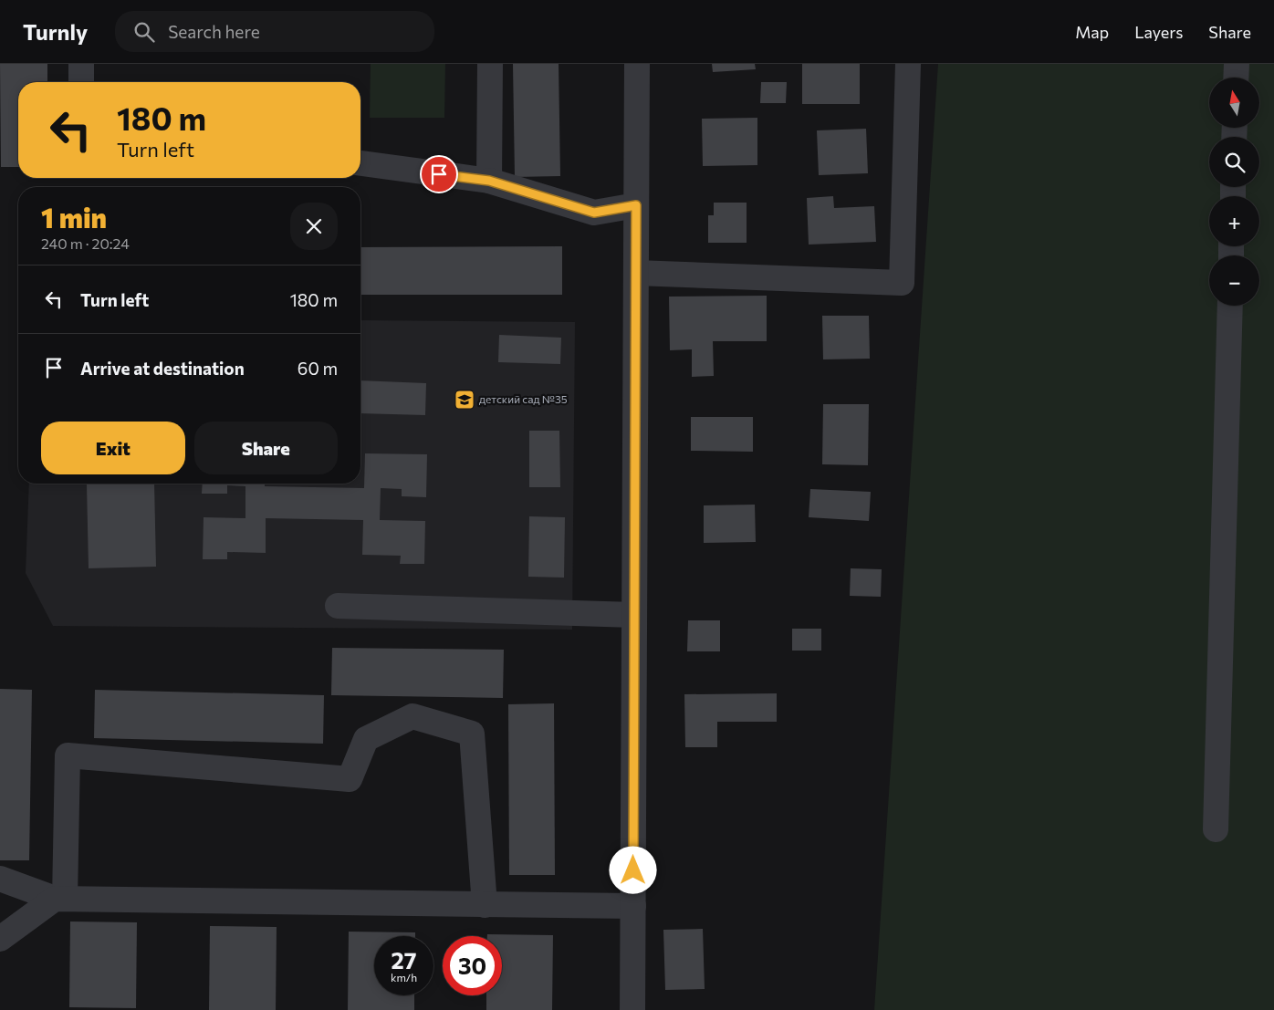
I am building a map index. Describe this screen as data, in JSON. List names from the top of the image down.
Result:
{
  "places": {
    "school or university": ["детский сад №35"]
  },
  "north": "top",
  "page": {
    "header": "Turnly",
    "search": "Search here",
    "nav": ["Map", "Layers", "Share"],
    "map_buttons": ["+", "−"],
    "turn": ["180 m", "Turn left"],
    "heading": ["1 min", "240 m · 20:24"],
    "list": [
      {
        "name": "Turn left",
        "value": "180 m"
      },
      {
        "name": "Arrive at destination",
        "value": "60 m"
      }
    ],
    "buttons": ["Exit", "Share"],
    "speed": "27 km/h",
    "limit": "30"
  }
}
